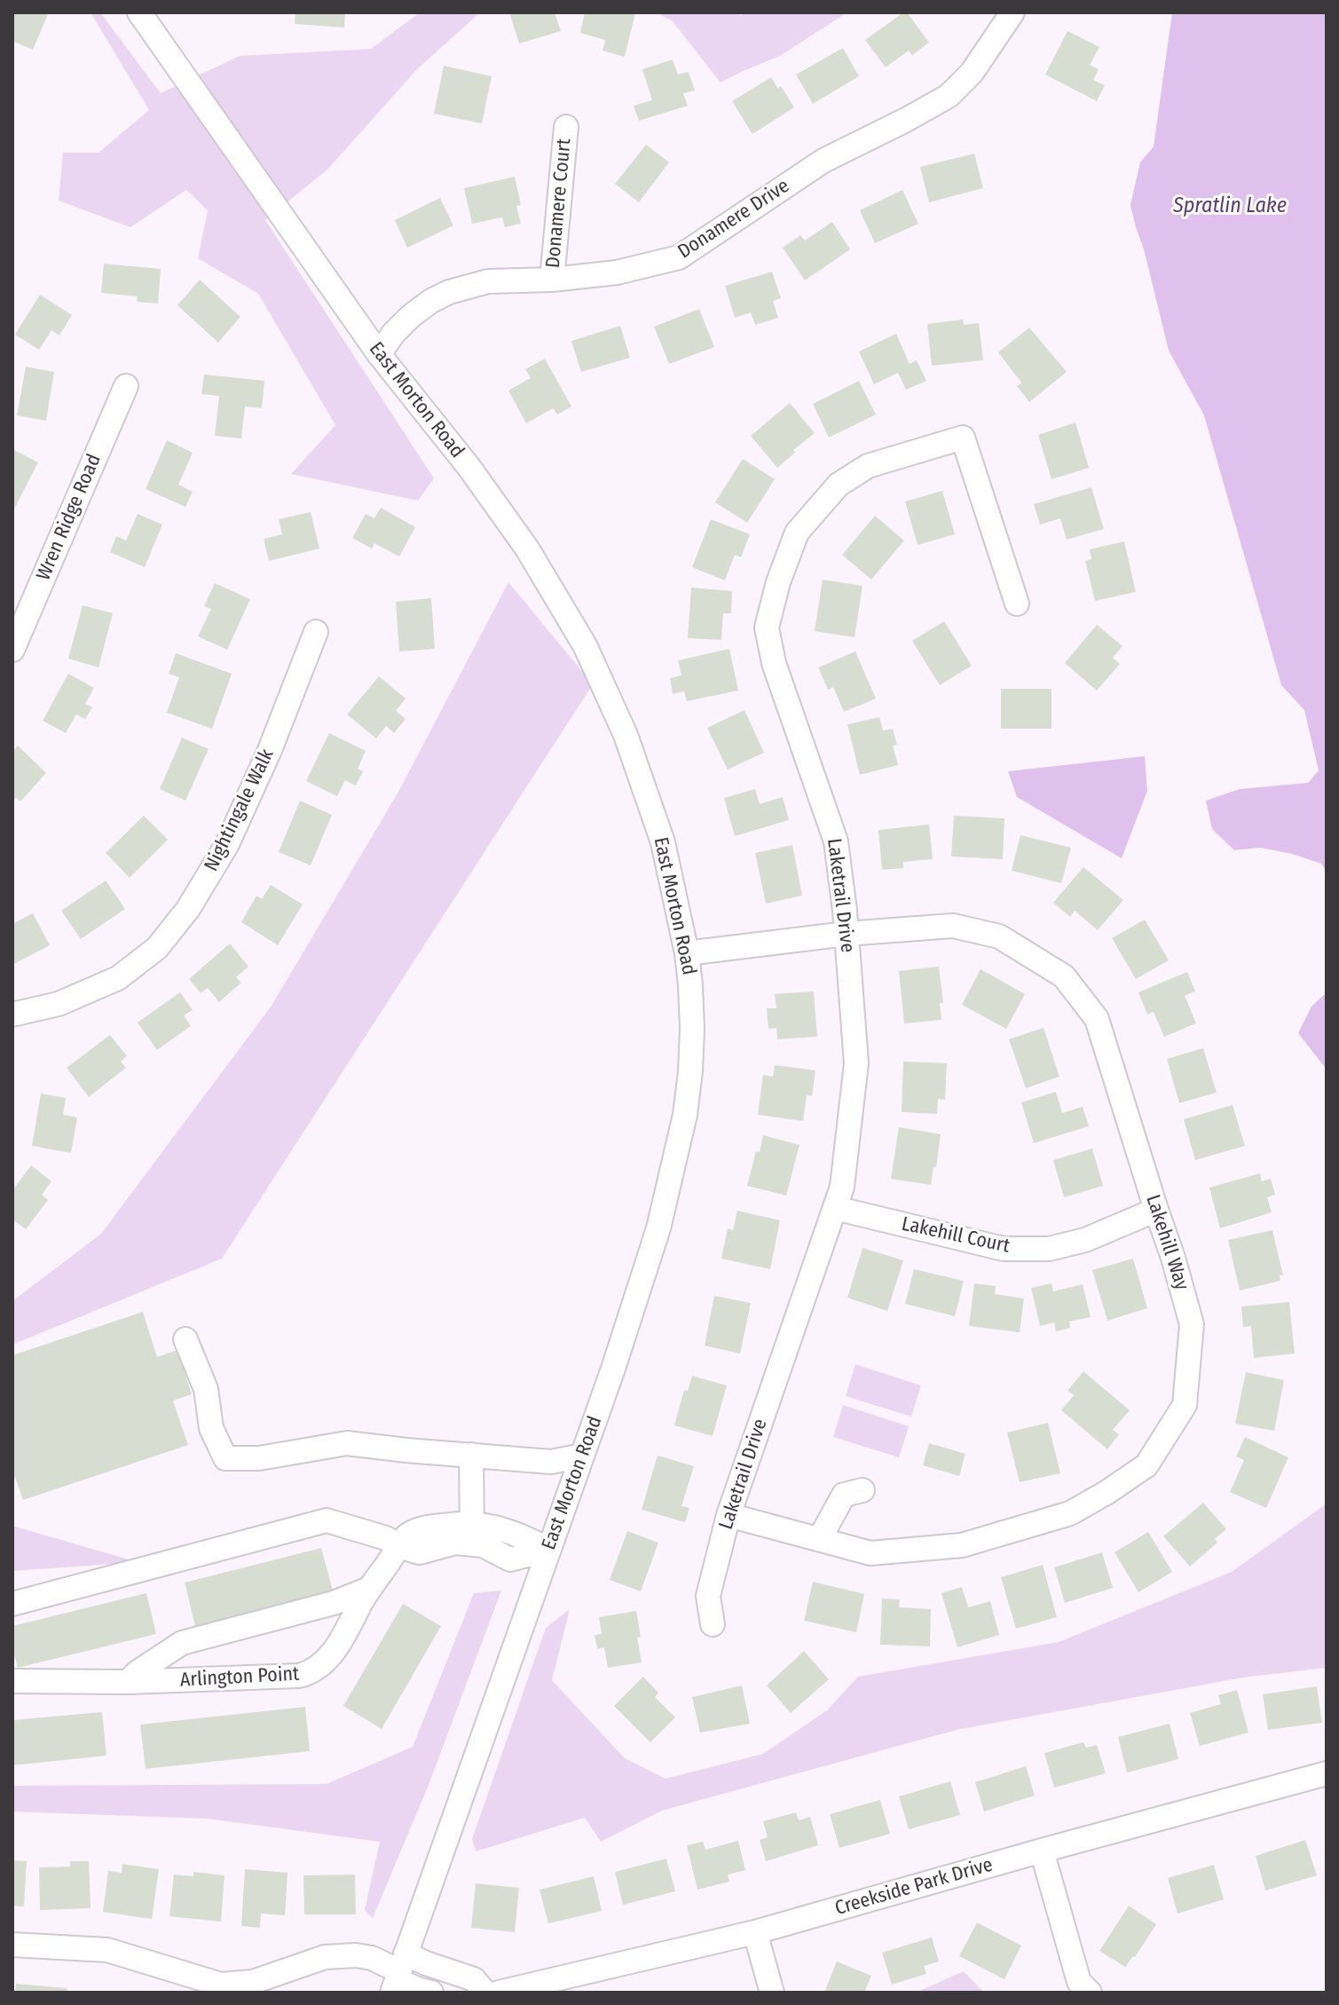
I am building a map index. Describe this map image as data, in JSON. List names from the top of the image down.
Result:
{
  "streets": {
    "street": [
      "Donamere Court",
      "Donamere Drive",
      "East Morton Road",
      "Wren Ridge Road",
      "Nightingale Walk",
      "Laketrail Drive",
      "Lakehill Court",
      "Lakehill Way",
      "Arlington Point",
      "Creekside Park Drive"
    ]
  },
  "crossings": [
    ["Donamere Court", "Donamere Drive"],
    ["Donamere Drive", "East Morton Road"],
    ["East Morton Road", "Lakehill Way"],
    ["East Morton Road", "Arlington Point"],
    ["Laketrail Drive", "Lakehill Court"],
    ["Laketrail Drive", "Lakehill Way"],
    ["Lakehill Court", "Lakehill Way"]
  ],
  "water": ["Spratlin Lake"]
}
